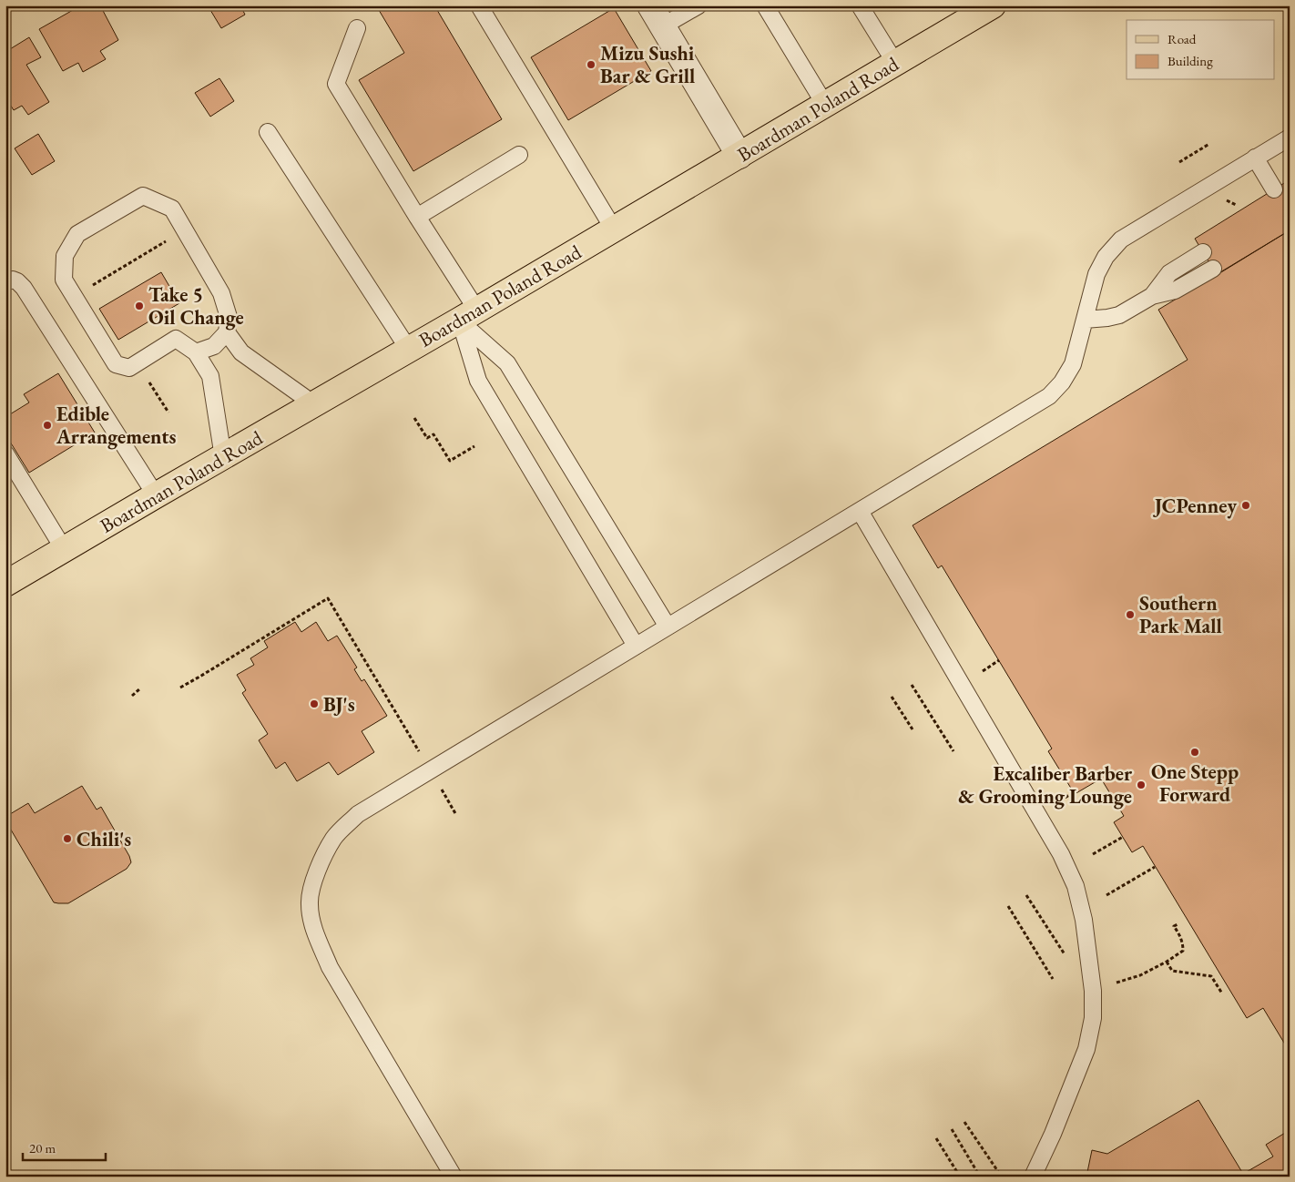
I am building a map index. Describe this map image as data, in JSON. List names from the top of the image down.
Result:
{
  "streets": {
    "main road": ["Boardman Poland Road"]
  },
  "places": [
    "Mizu Sushi Bar & Grill",
    "Take 5 Oil Change",
    "Edible Arrangements",
    "JCPenney",
    "Southern Park Mall",
    "BJ's",
    "One Stepp Forward",
    "Excaliber Barber & Grooming Lounge",
    "Chili's"
  ],
  "legend": ["Road", "Building"],
  "scale_bar": "20 m"
}
